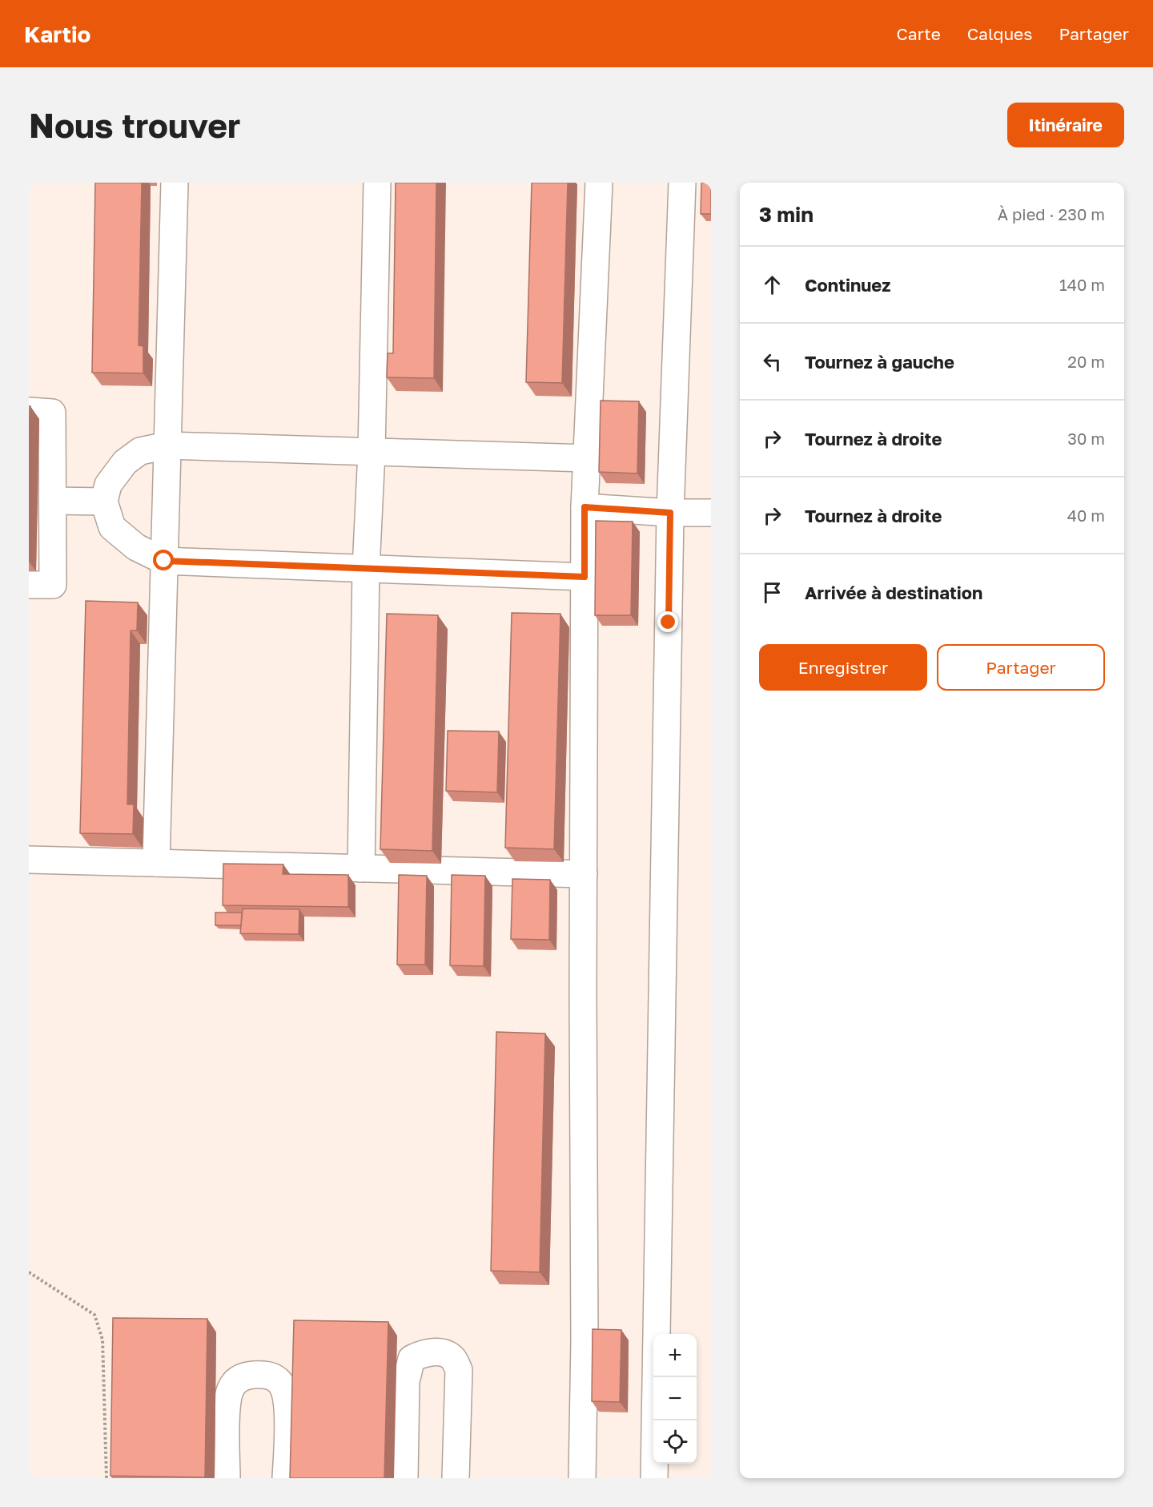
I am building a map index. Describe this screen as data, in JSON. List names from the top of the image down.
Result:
{
  "page": {
    "header": "Kartio",
    "nav": ["Carte", "Calques", "Partager"],
    "buttons": [
      "Itinéraire",
      ["Enregistrer", "Partager"]
    ],
    "title": "Nous trouver",
    "heading": ["3 min", "À pied · 230 m"],
    "list": [
      ["Continuez", "140 m"],
      ["Tournez à gauche", "20 m"],
      ["Tournez à droite", "30 m"],
      ["Tournez à droite", "40 m"],
      "Arrivée à destination"
    ],
    "map_buttons": ["+", "−"]
  }
}
